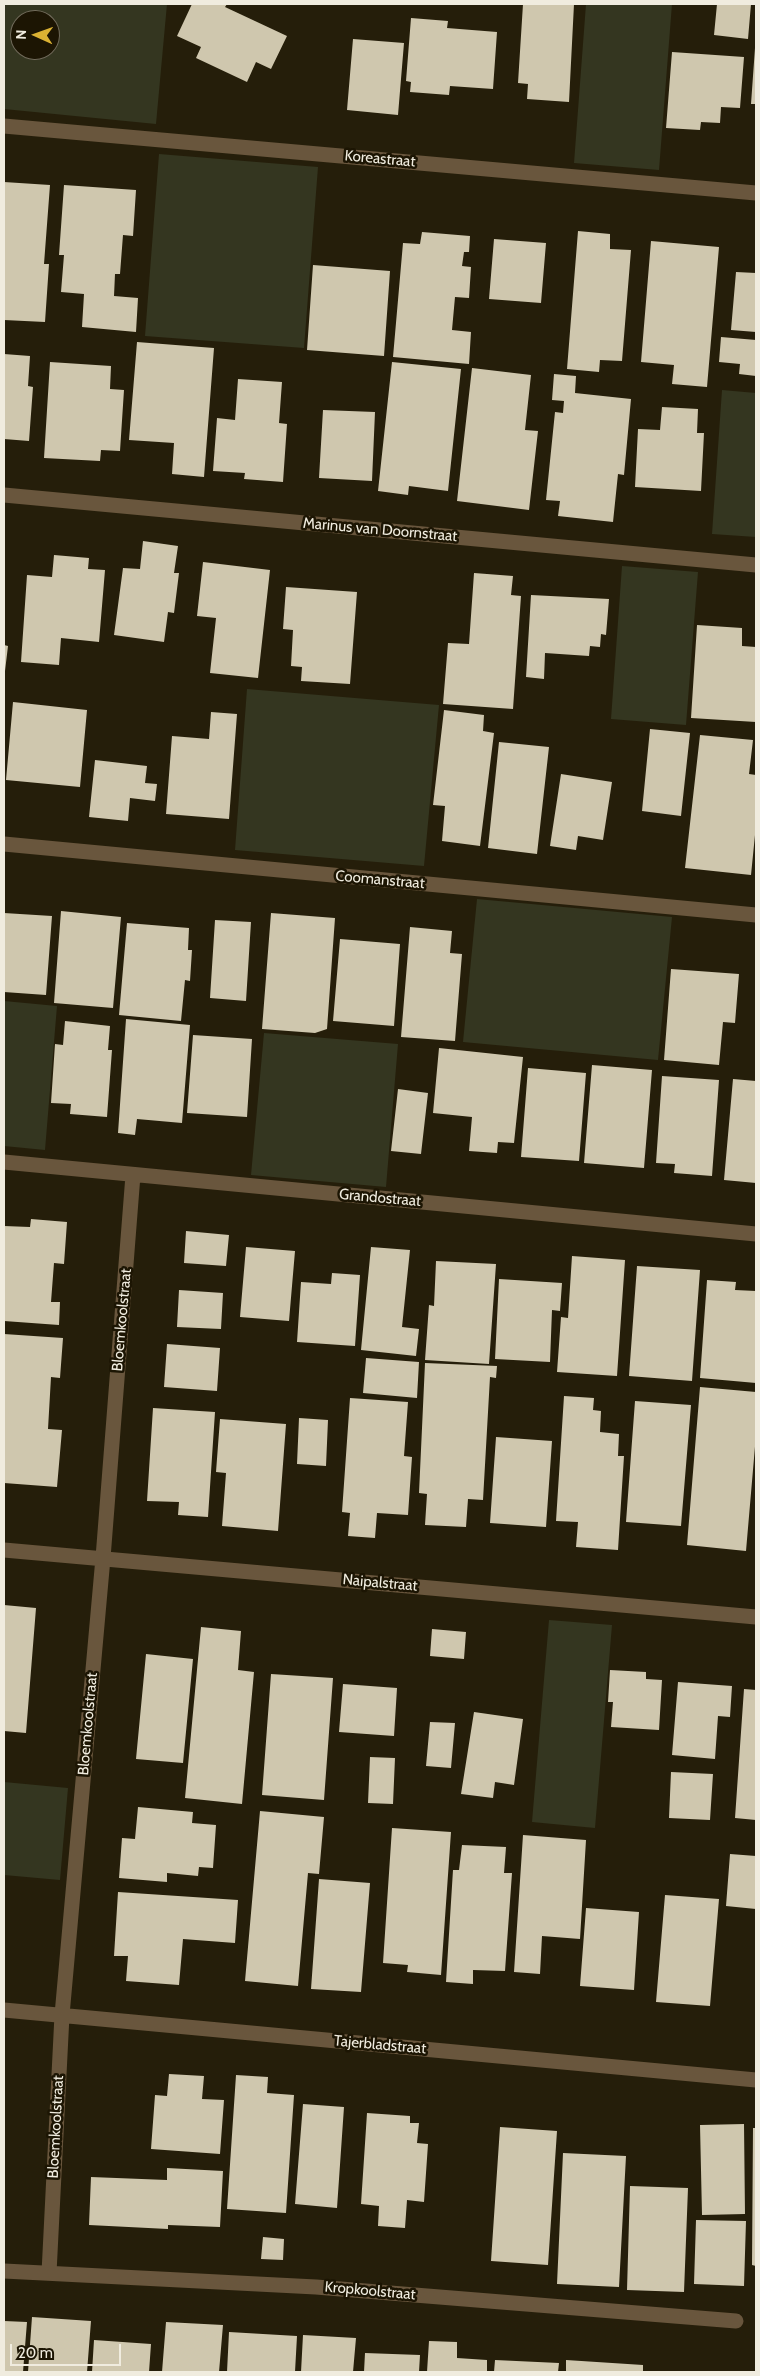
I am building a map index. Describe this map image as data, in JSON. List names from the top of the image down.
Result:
{
  "streets": {
    "street": [
      "Koreastraat",
      "Marinus van Doornstraat",
      "Coomanstraat",
      "Grandostraat",
      "Bloemkoolstraat",
      "Naipalstraat",
      "Tajerbladstraat",
      "Kropkoolstraat"
    ]
  },
  "crossings": [
    ["Grandostraat", "Bloemkoolstraat"],
    ["Bloemkoolstraat", "Naipalstraat"],
    ["Bloemkoolstraat", "Tajerbladstraat"],
    ["Bloemkoolstraat", "Kropkoolstraat"]
  ],
  "scale_bar": "20 m",
  "north": "left"
}
